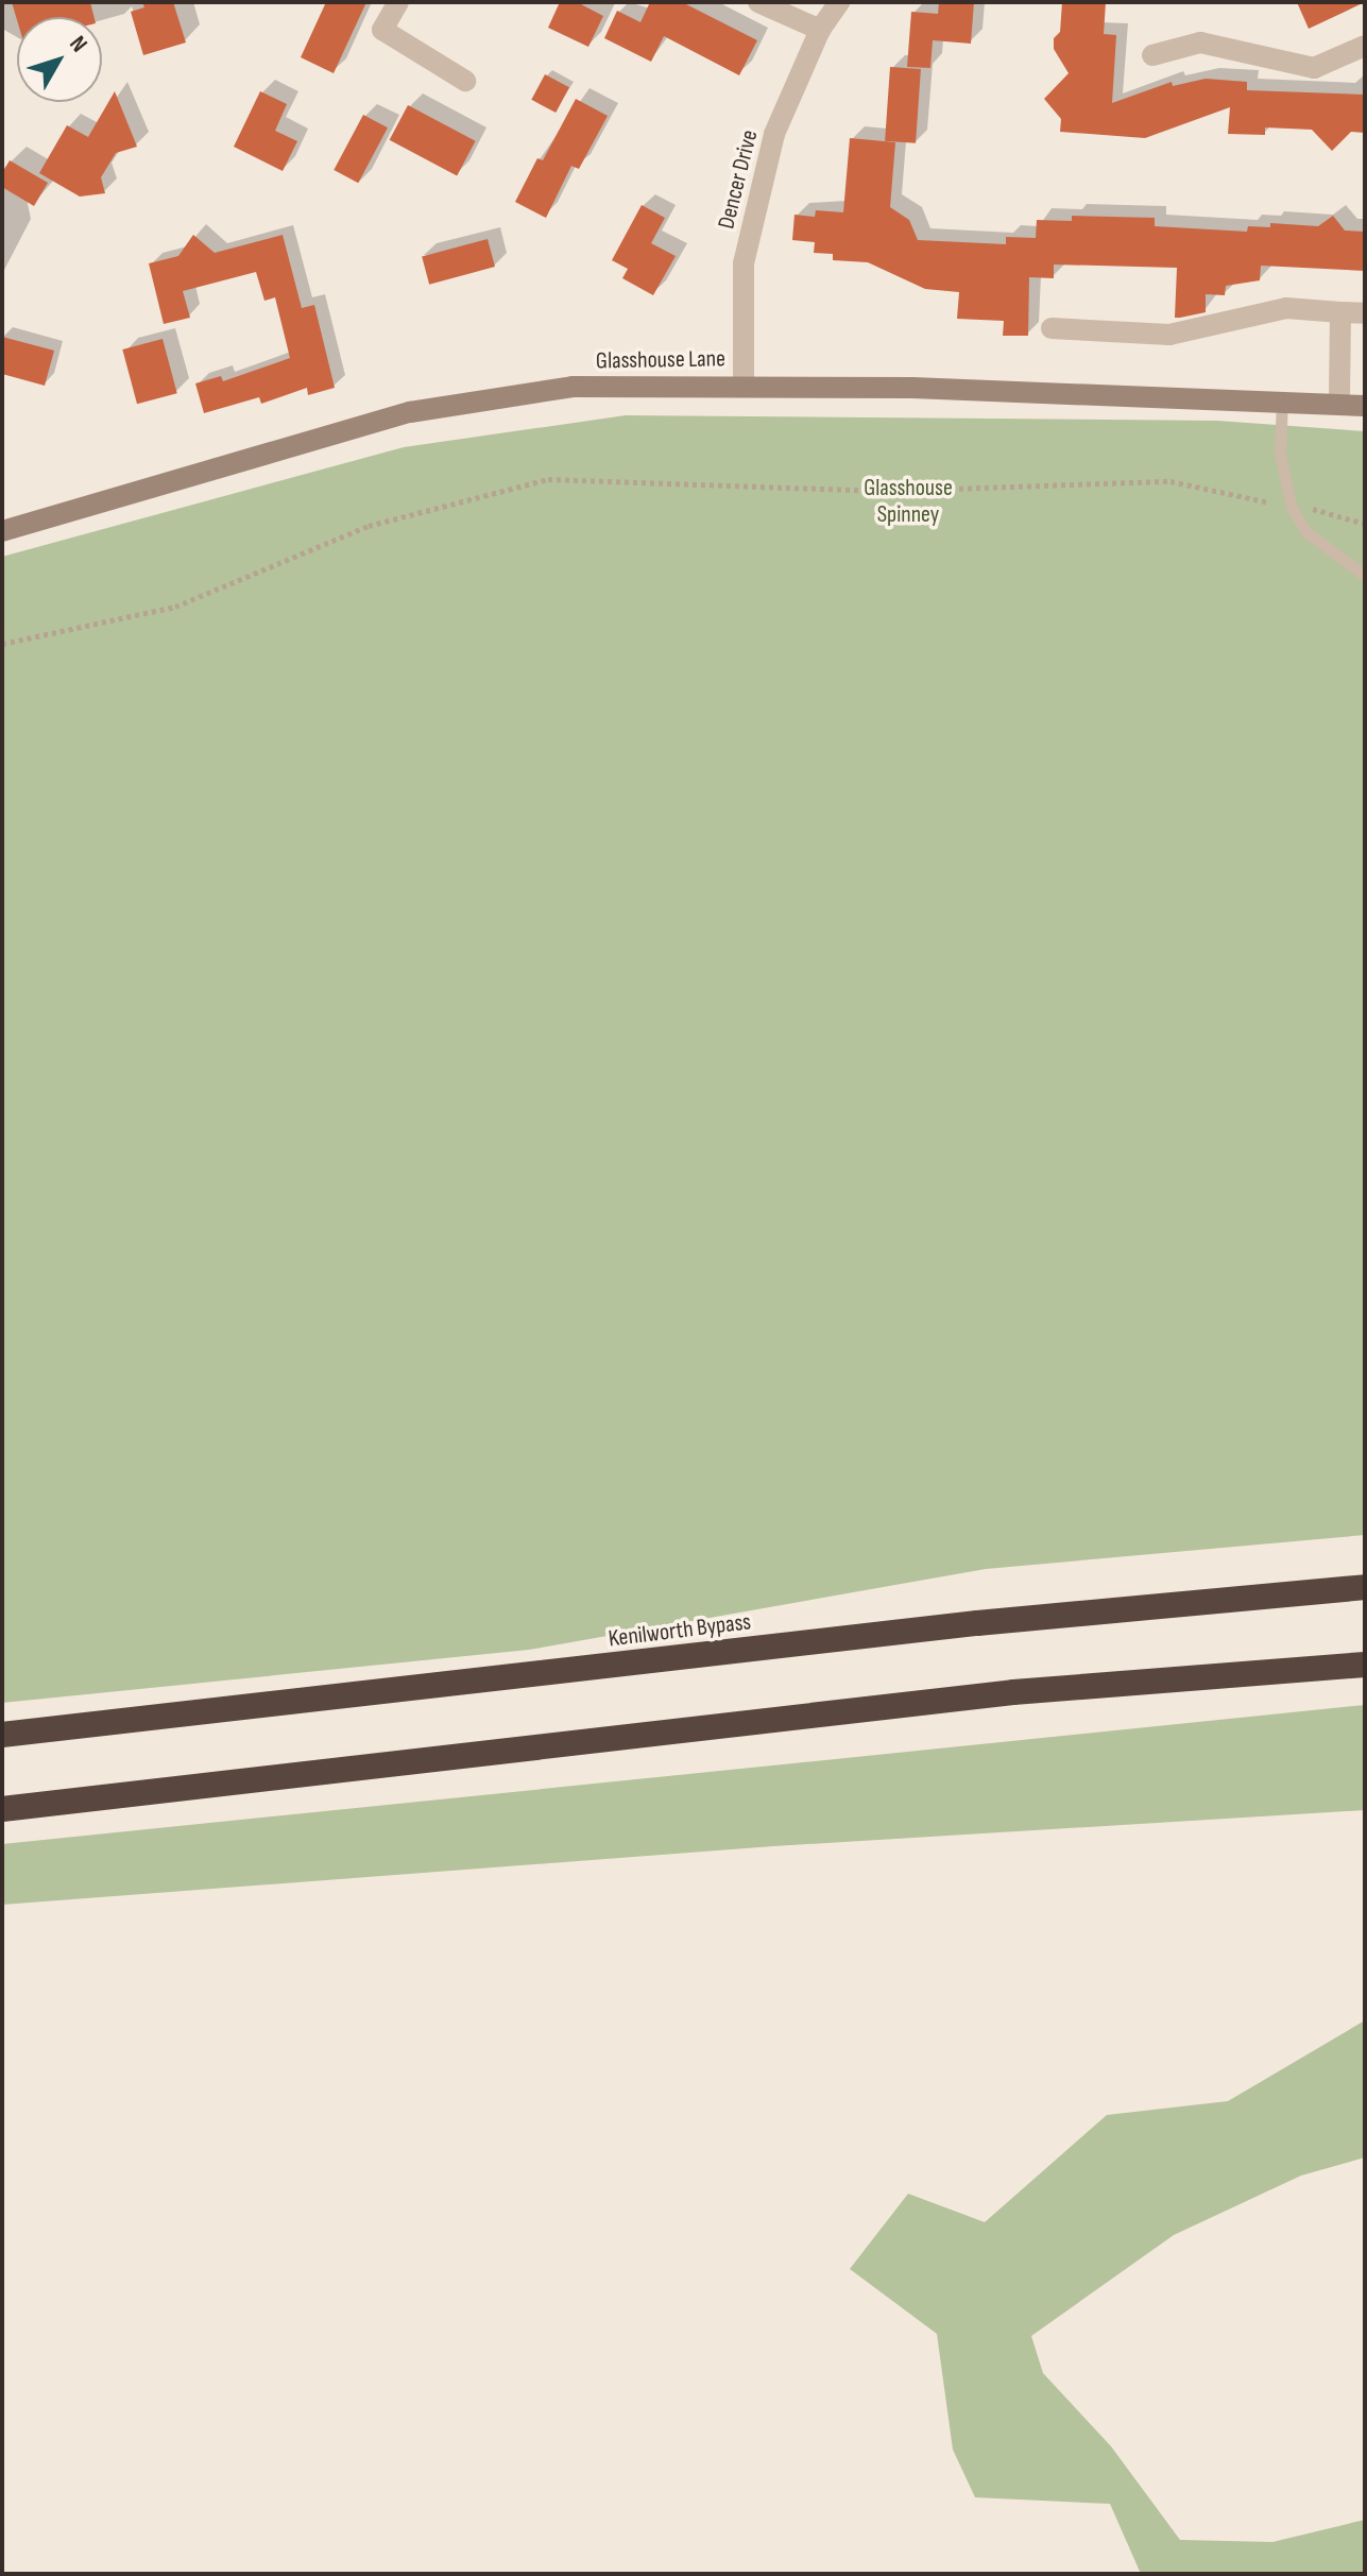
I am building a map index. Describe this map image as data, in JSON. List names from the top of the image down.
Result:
{
  "streets": {
    "highway": ["Kenilworth Bypass"],
    "street": ["Dencer Drive", "Glasshouse Lane"]
  },
  "crossings": [
    ["Dencer Drive", "Glasshouse Lane"]
  ],
  "parks": ["Glasshouse Spinney"],
  "north": "top right"
}
